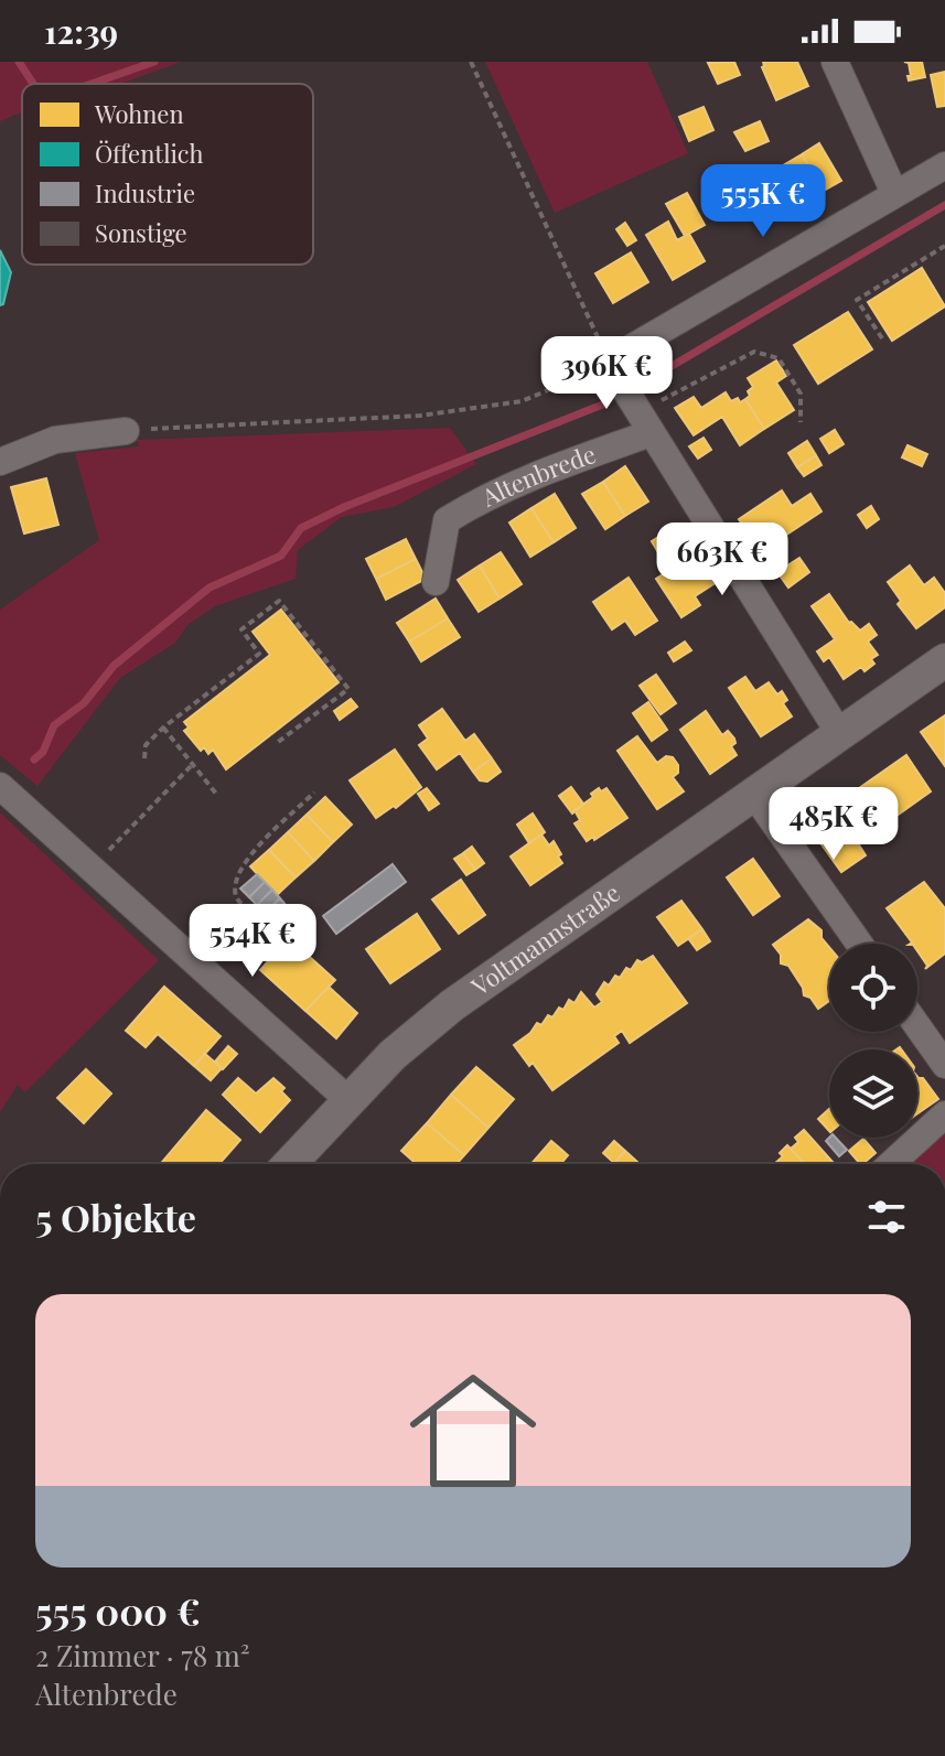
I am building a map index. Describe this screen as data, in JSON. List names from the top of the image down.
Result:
{
  "streets": {
    "street": ["Altenbrede", "Voltmannstraße"]
  },
  "legend": [
    "Wohnen",
    "Öffentlich",
    "Industrie",
    "Sonstige"
  ],
  "page": {
    "status": "12:39",
    "price": [
      "555K €",
      "396K €",
      "663K €",
      "485K €",
      "554K €"
    ],
    "heading": "5 Objekte",
    "list": [
      {
        "name": "555 000 €",
        "note": "2 Zimmer · 78 m² · Altenbrede"
      }
    ]
  }
}
